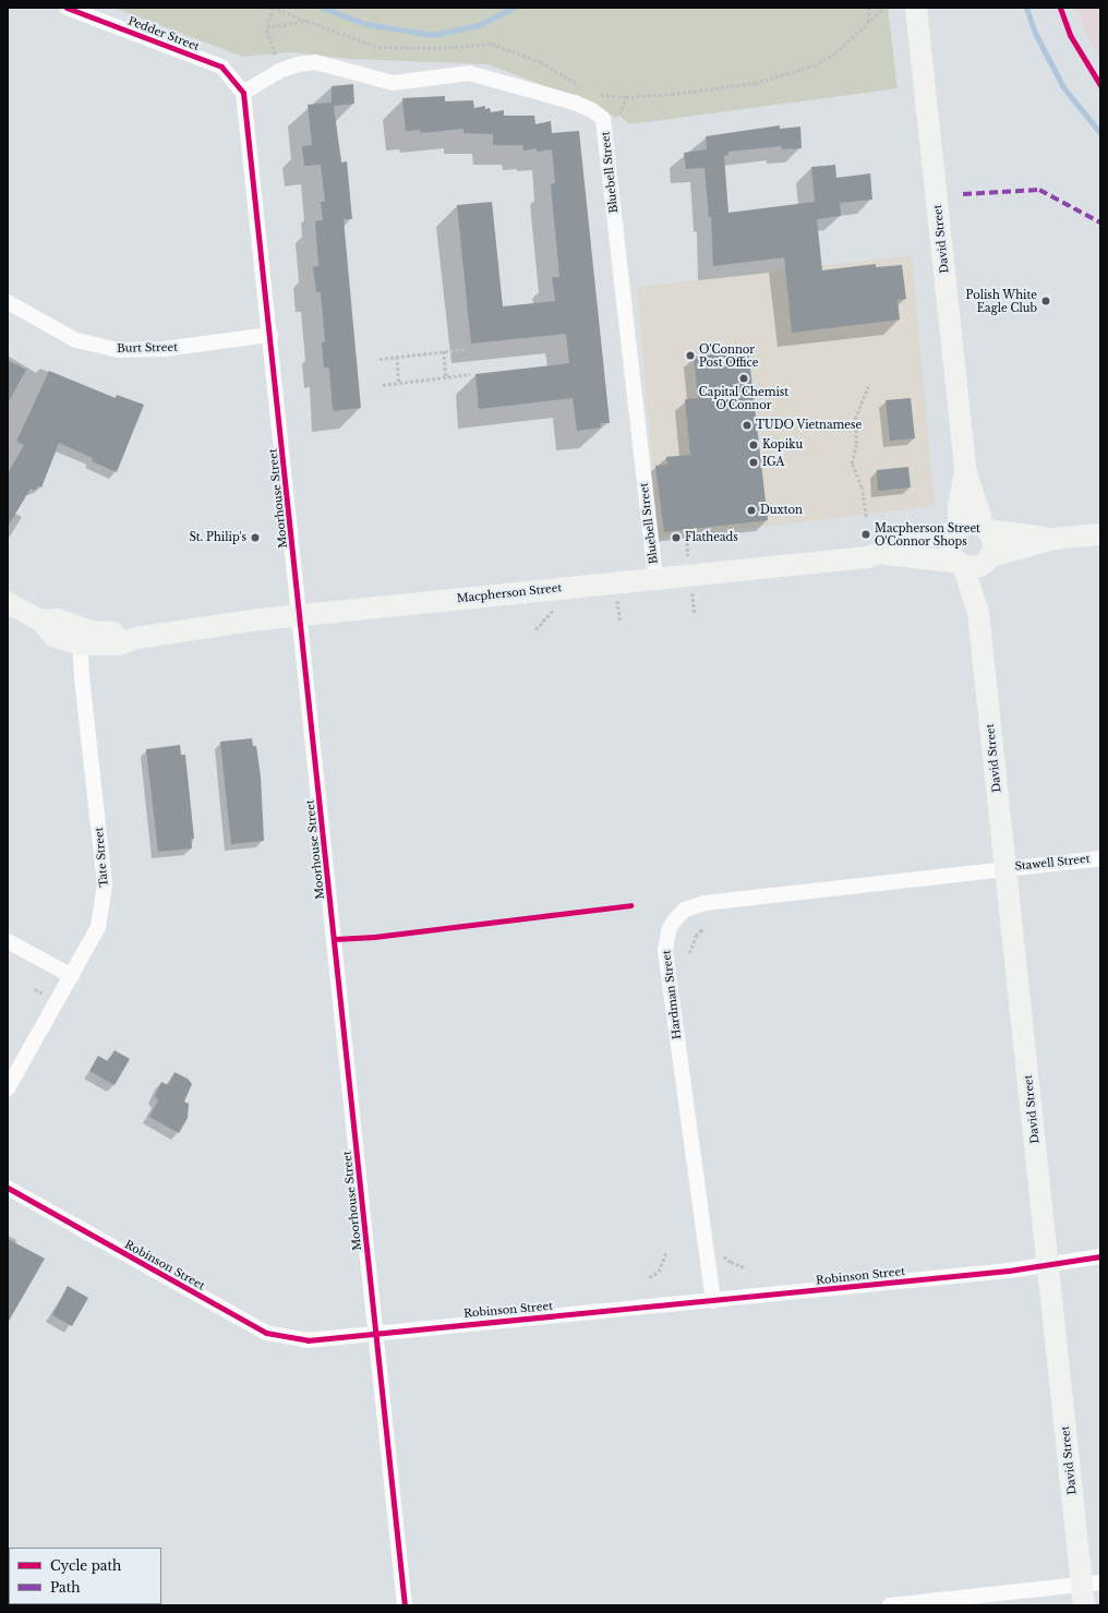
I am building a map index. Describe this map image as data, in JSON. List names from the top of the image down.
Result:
{
  "streets": {
    "street": [
      "Pedder Street",
      "Bluebell Street",
      "David Street",
      "Burt Street",
      "Moorhouse Street",
      "Macpherson Street",
      "Tate Street",
      "Stawell Street",
      "Hardman Street",
      "Robinson Street"
    ]
  },
  "crossings": [
    ["Pedder Street", "Bluebell Street"],
    ["Pedder Street", "Moorhouse Street"],
    ["Bluebell Street", "Moorhouse Street"],
    ["Bluebell Street", "Macpherson Street"],
    ["David Street", "Macpherson Street"],
    ["David Street", "Stawell Street"],
    ["David Street", "Hardman Street"],
    ["David Street", "Robinson Street"],
    ["Burt Street", "Moorhouse Street"],
    ["Moorhouse Street", "Macpherson Street"],
    ["Moorhouse Street", "Robinson Street"],
    ["Macpherson Street", "Tate Street"],
    ["Stawell Street", "Hardman Street"],
    ["Hardman Street", "Robinson Street"]
  ],
  "places": [
    "Polish White Eagle Club",
    "O'Connor Post Office",
    "Capital Chemist O'Connor",
    "TUDO Vietnamese",
    "Kopiku",
    "IGA",
    "Duxton",
    "Macpherson Street O'Connor Shops",
    "St. Philip's",
    "Flatheads"
  ],
  "legend": ["Cycle path", "Path"]
}
